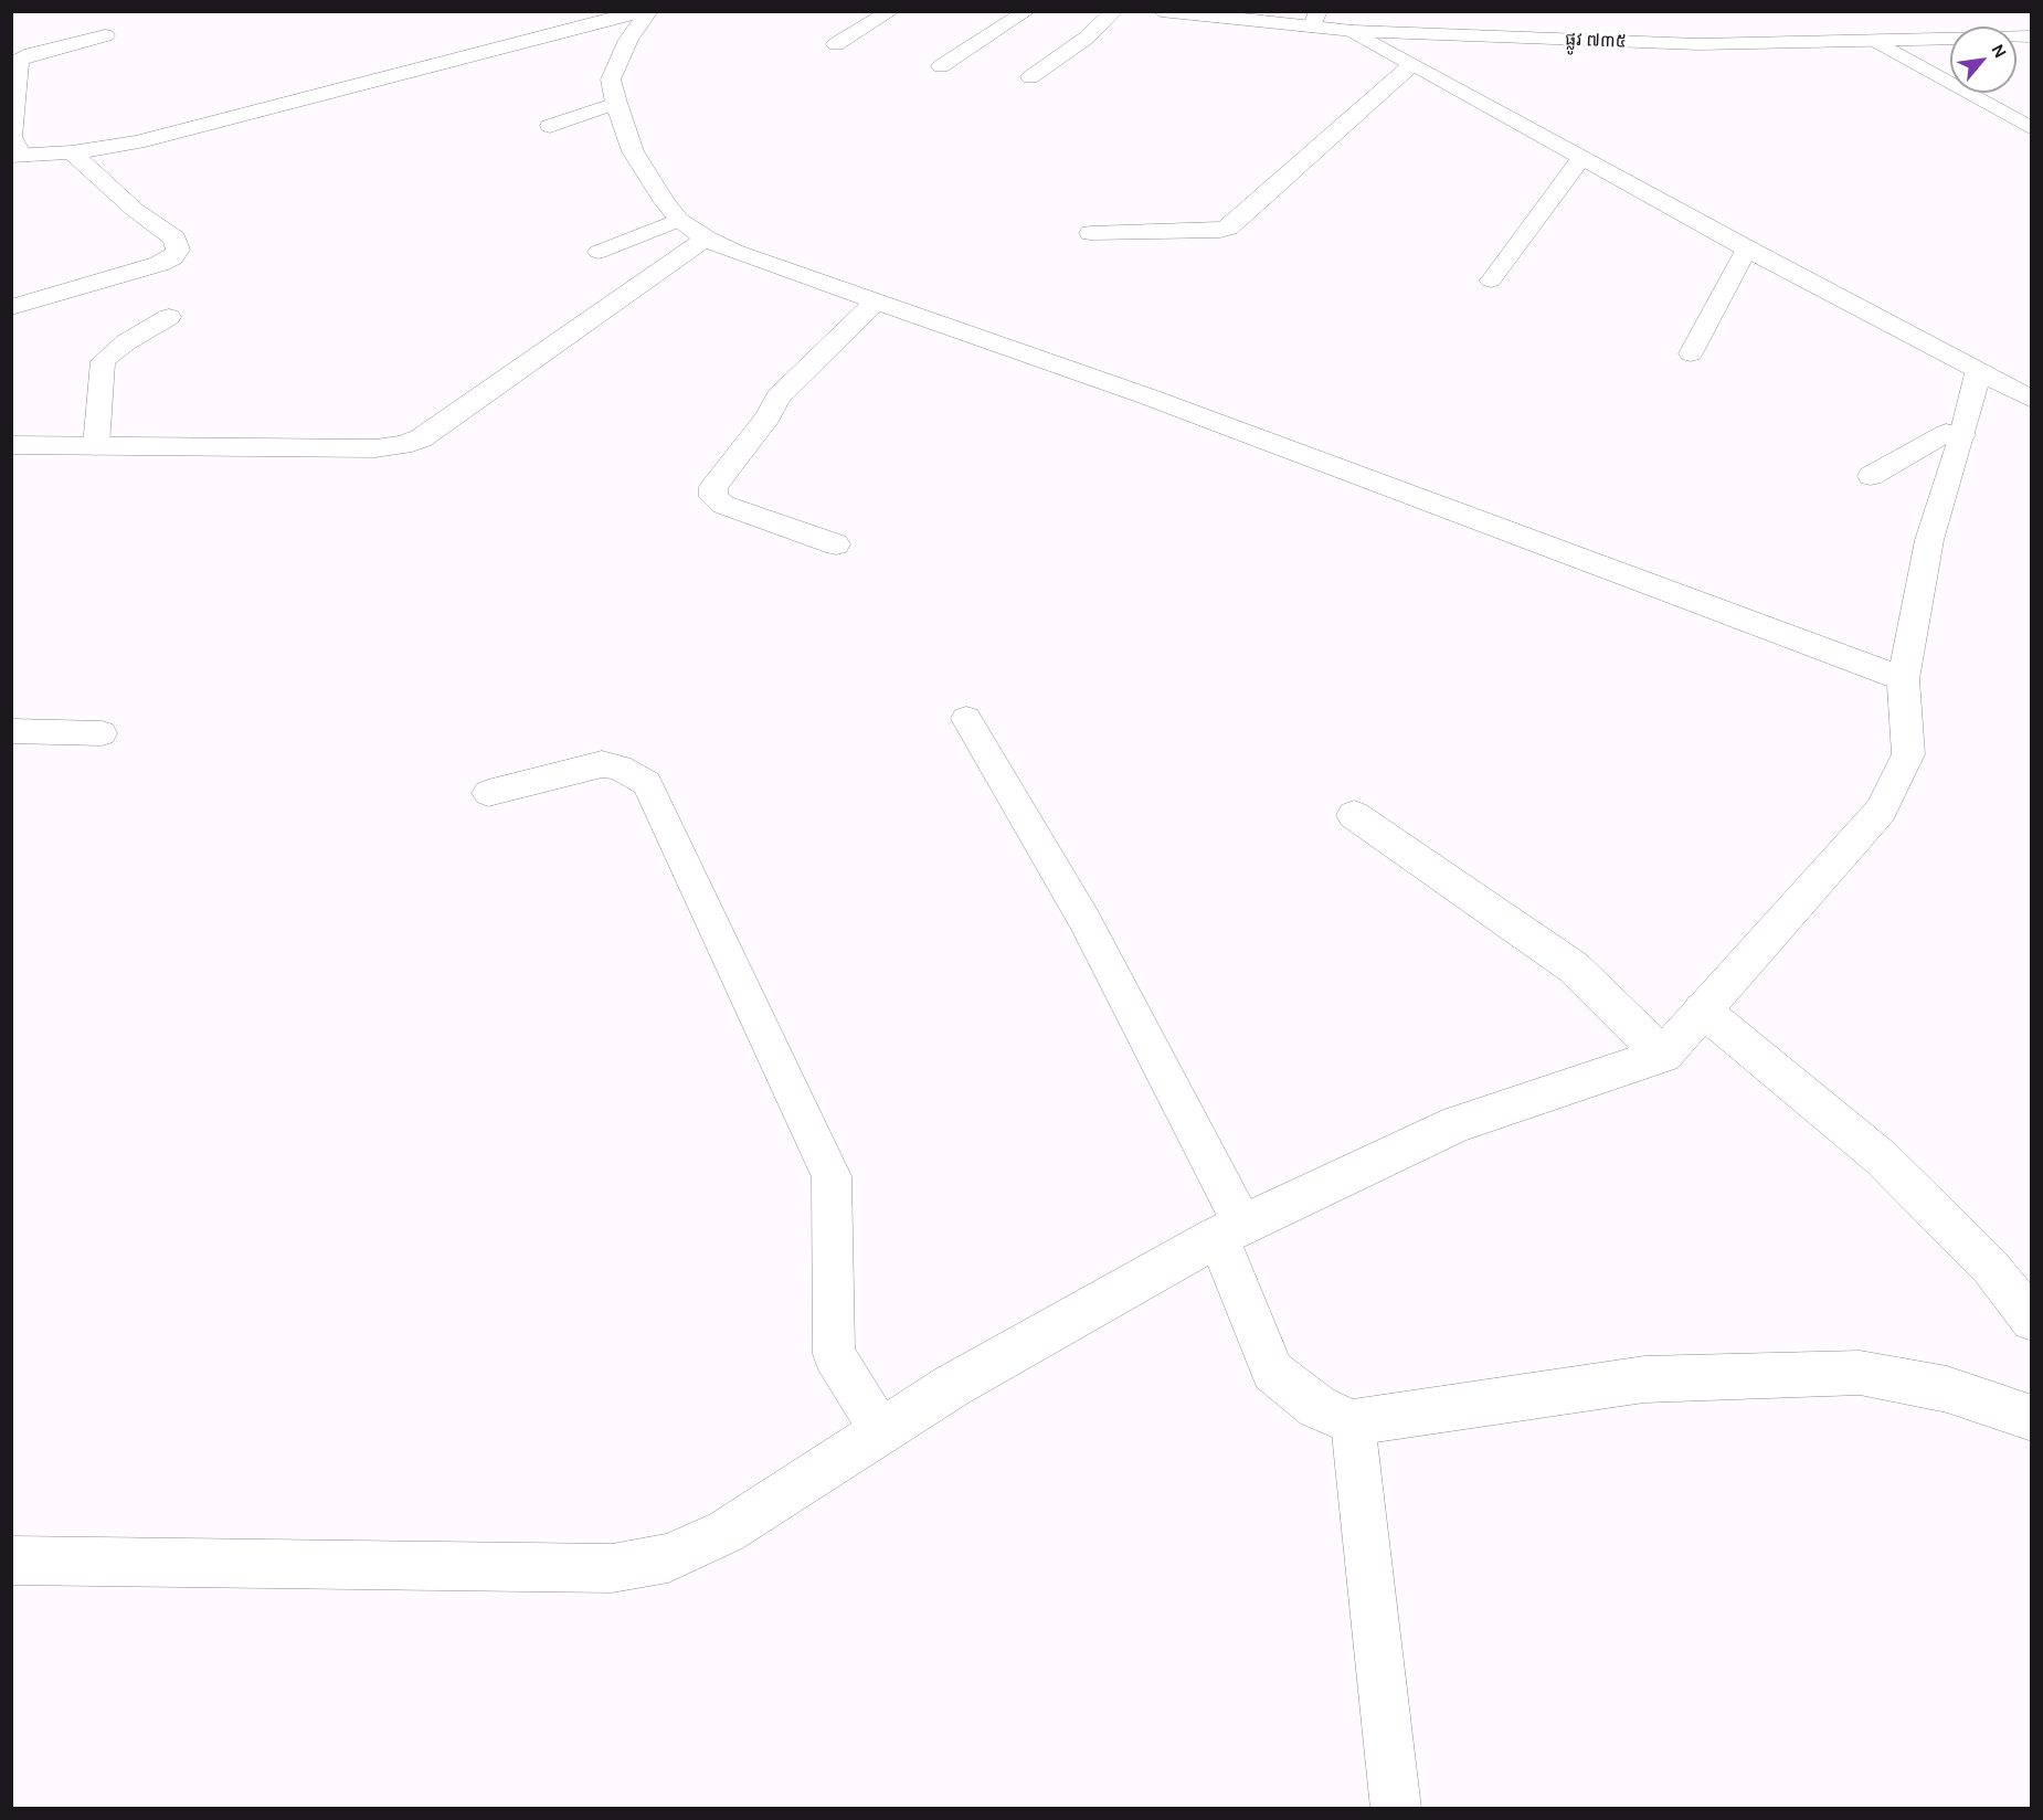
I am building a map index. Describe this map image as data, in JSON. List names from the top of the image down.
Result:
{
  "streets": {
    "street": ["ផ្លូវ ៧៣៥"]
  },
  "north": "top right"
}
